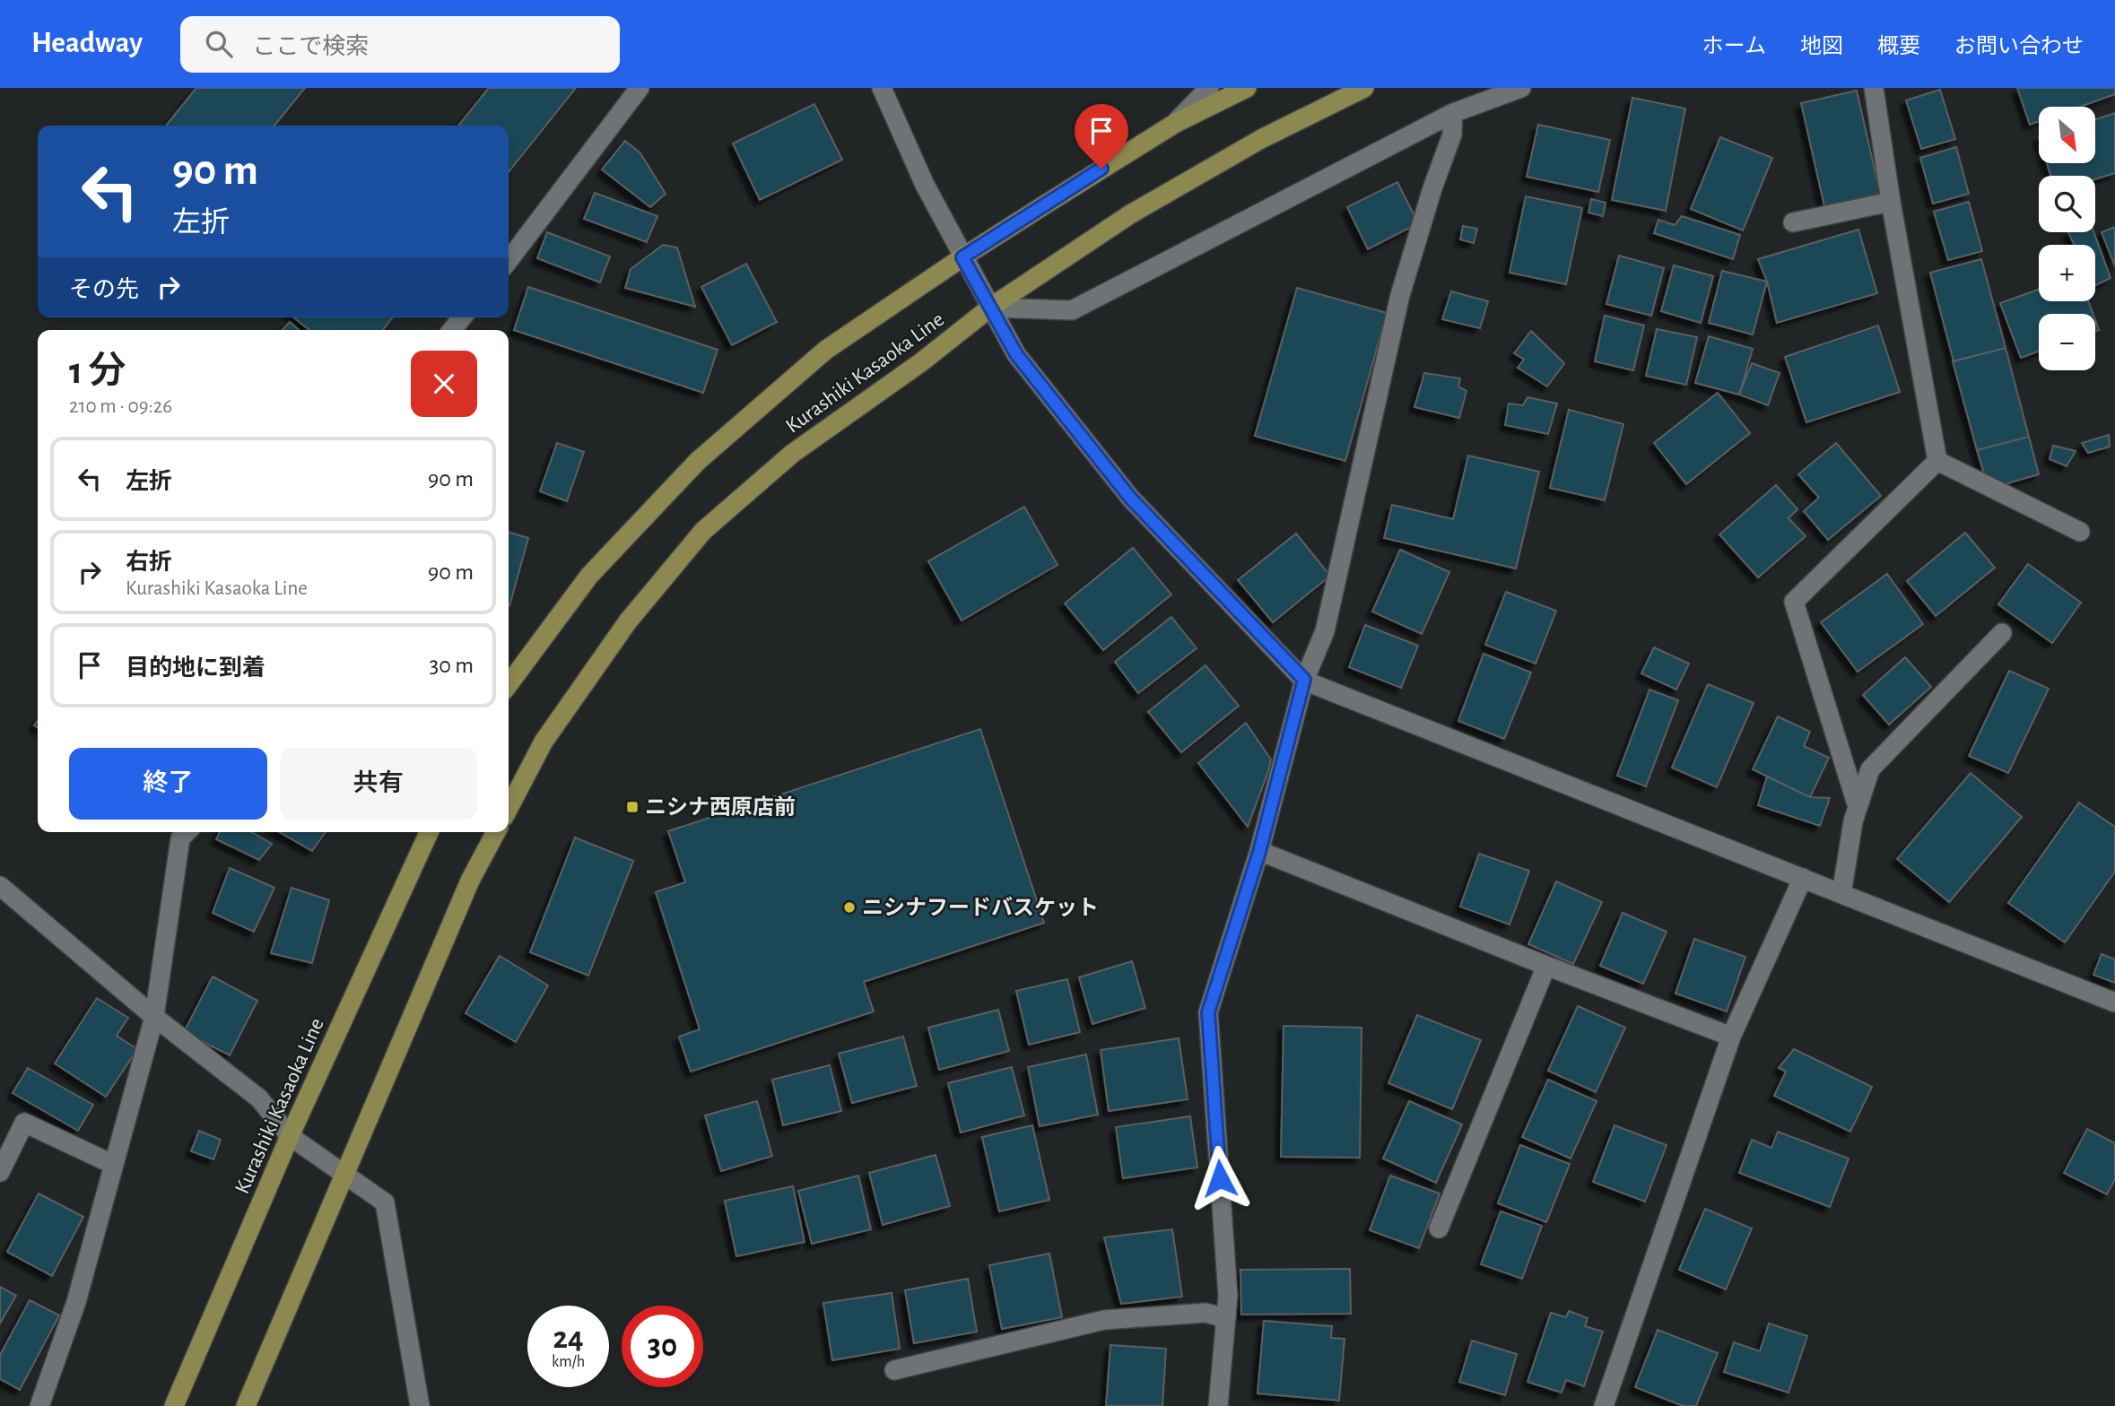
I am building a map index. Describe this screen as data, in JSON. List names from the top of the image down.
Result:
{
  "streets": {
    "main road": ["Kurashiki Kasaoka Line"]
  },
  "places": {
    "transit": ["ニシナ西原店前"],
    "other": ["ニシナフードバスケット"]
  },
  "north": "bottom right",
  "page": {
    "header": "Headway",
    "search": "ここで検索",
    "nav": [
      "ホーム",
      "地図",
      "概要",
      "お問い合わせ"
    ],
    "map_buttons": ["+", "−"],
    "turn": ["90 m", "左折"],
    "then": "その先",
    "heading": ["1 分", "210 m · 09:26"],
    "list": [
      {
        "name": "左折",
        "value": "90 m"
      },
      {
        "name": "右折",
        "note": "Kurashiki Kasaoka Line",
        "value": "90 m"
      },
      {
        "name": "目的地に到着",
        "value": "30 m"
      }
    ],
    "buttons": ["終了", "共有"],
    "speed": "24 km/h",
    "limit": "30"
  }
}
